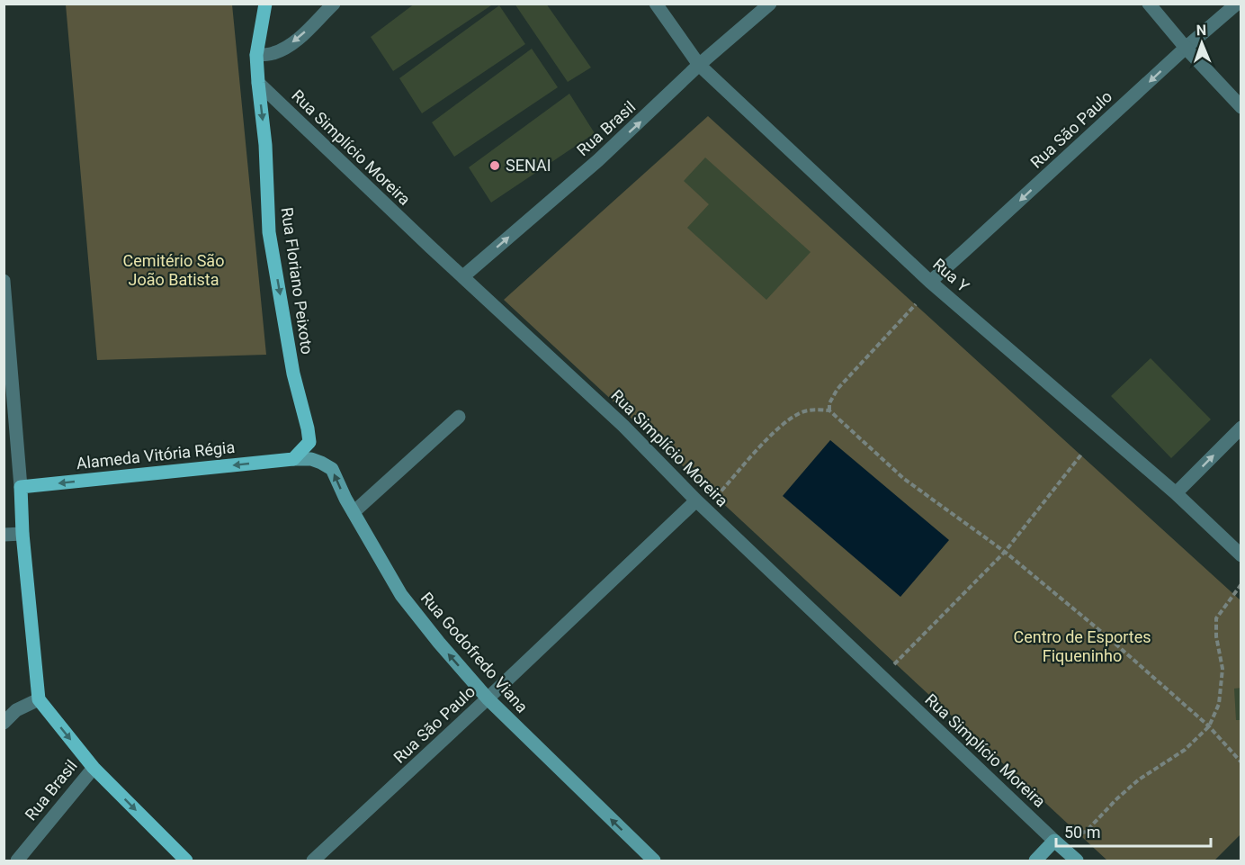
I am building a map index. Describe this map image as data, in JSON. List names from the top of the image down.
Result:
{
  "streets": {
    "main road": ["Rua Floriano Peixoto", "Alameda Vitória Régia", "Rua Godofredo Viana"],
    "street": [
      "Rua Brasil",
      "Rua São Paulo",
      "Rua Simplício Moreira",
      "Rua Y"
    ]
  },
  "crossings": [
    ["Rua Brasil", "Rua Simplício Moreira"],
    ["Rua Brasil", "Rua Y"],
    ["Rua São Paulo", "Rua Simplício Moreira"],
    ["Rua São Paulo", "Rua Y"],
    ["Rua São Paulo", "Rua Godofredo Viana"],
    ["Rua Simplício Moreira", "Rua Floriano Peixoto"],
    ["Rua Floriano Peixoto", "Alameda Vitória Régia"],
    ["Rua Floriano Peixoto", "Rua Godofredo Viana"],
    ["Alameda Vitória Régia", "Rua Godofredo Viana"]
  ],
  "one_way": [
    "Rua Brasil",
    "Rua São Paulo",
    "Rua Floriano Peixoto",
    "Alameda Vitória Régia",
    "Rua Godofredo Viana"
  ],
  "parks": ["Cemitério São João Batista", "Centro de Esportes Fiqueninho"],
  "places": ["SENAI"],
  "scale_bar": "50 m",
  "north": "top"
}
